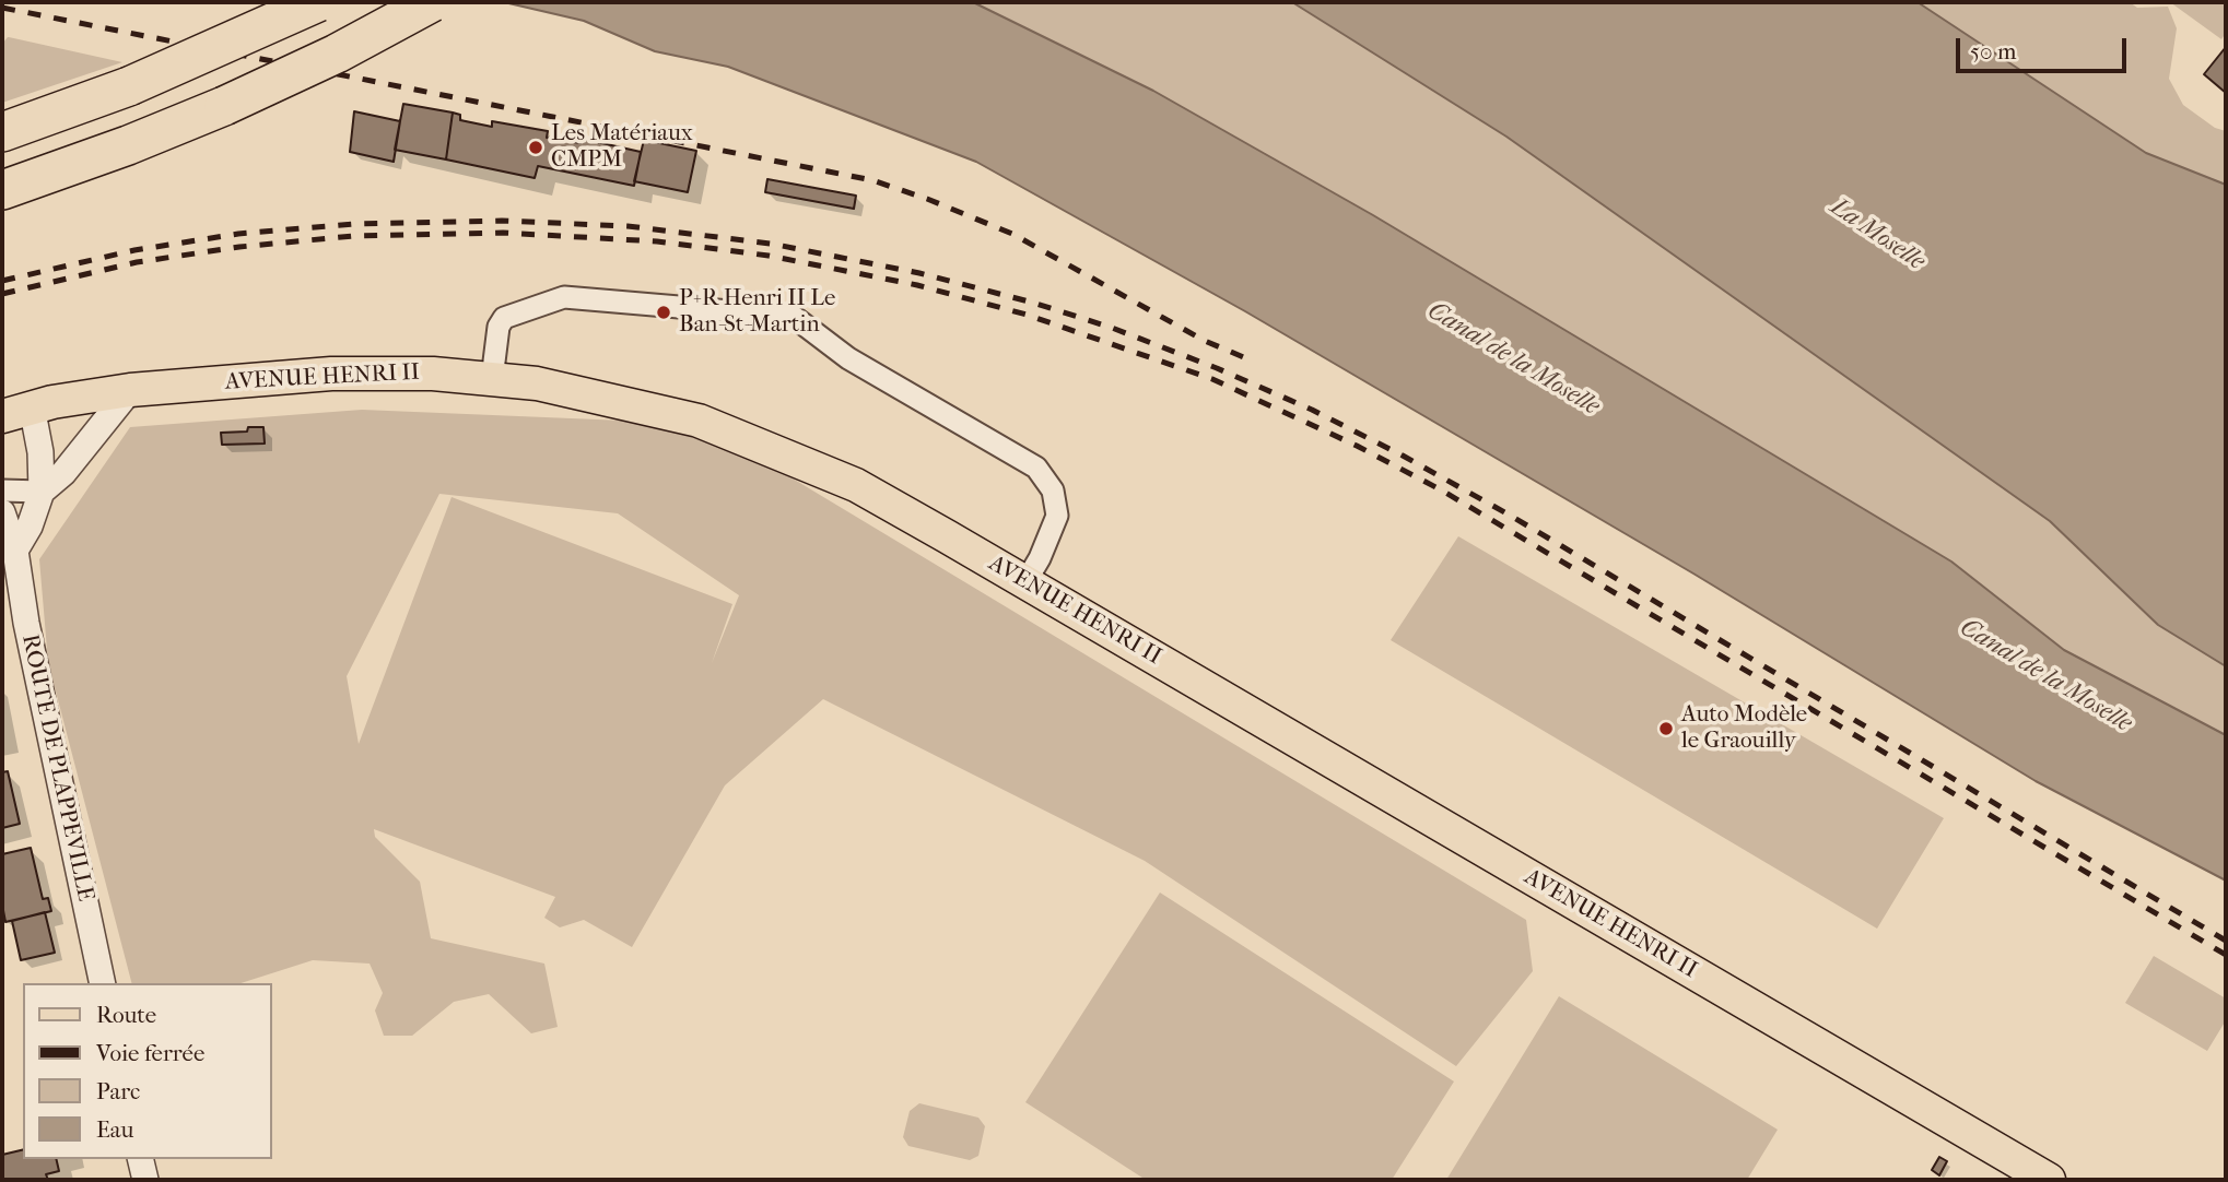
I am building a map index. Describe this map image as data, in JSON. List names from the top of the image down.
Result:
{
  "streets": {
    "main road": ["AVENUE HENRI II"],
    "street": ["ROUTE DE PLAPPEVILLE"]
  },
  "water": ["La Moselle", "Canal de la Moselle"],
  "places": ["Les Matériaux CMPM", "P+R Henri II Le Ban-St-Martin", "Auto Modèle le Graouilly"],
  "legend": [
    "Route",
    "Voie ferrée",
    "Parc",
    "Eau"
  ],
  "scale_bar": "50 m"
}
